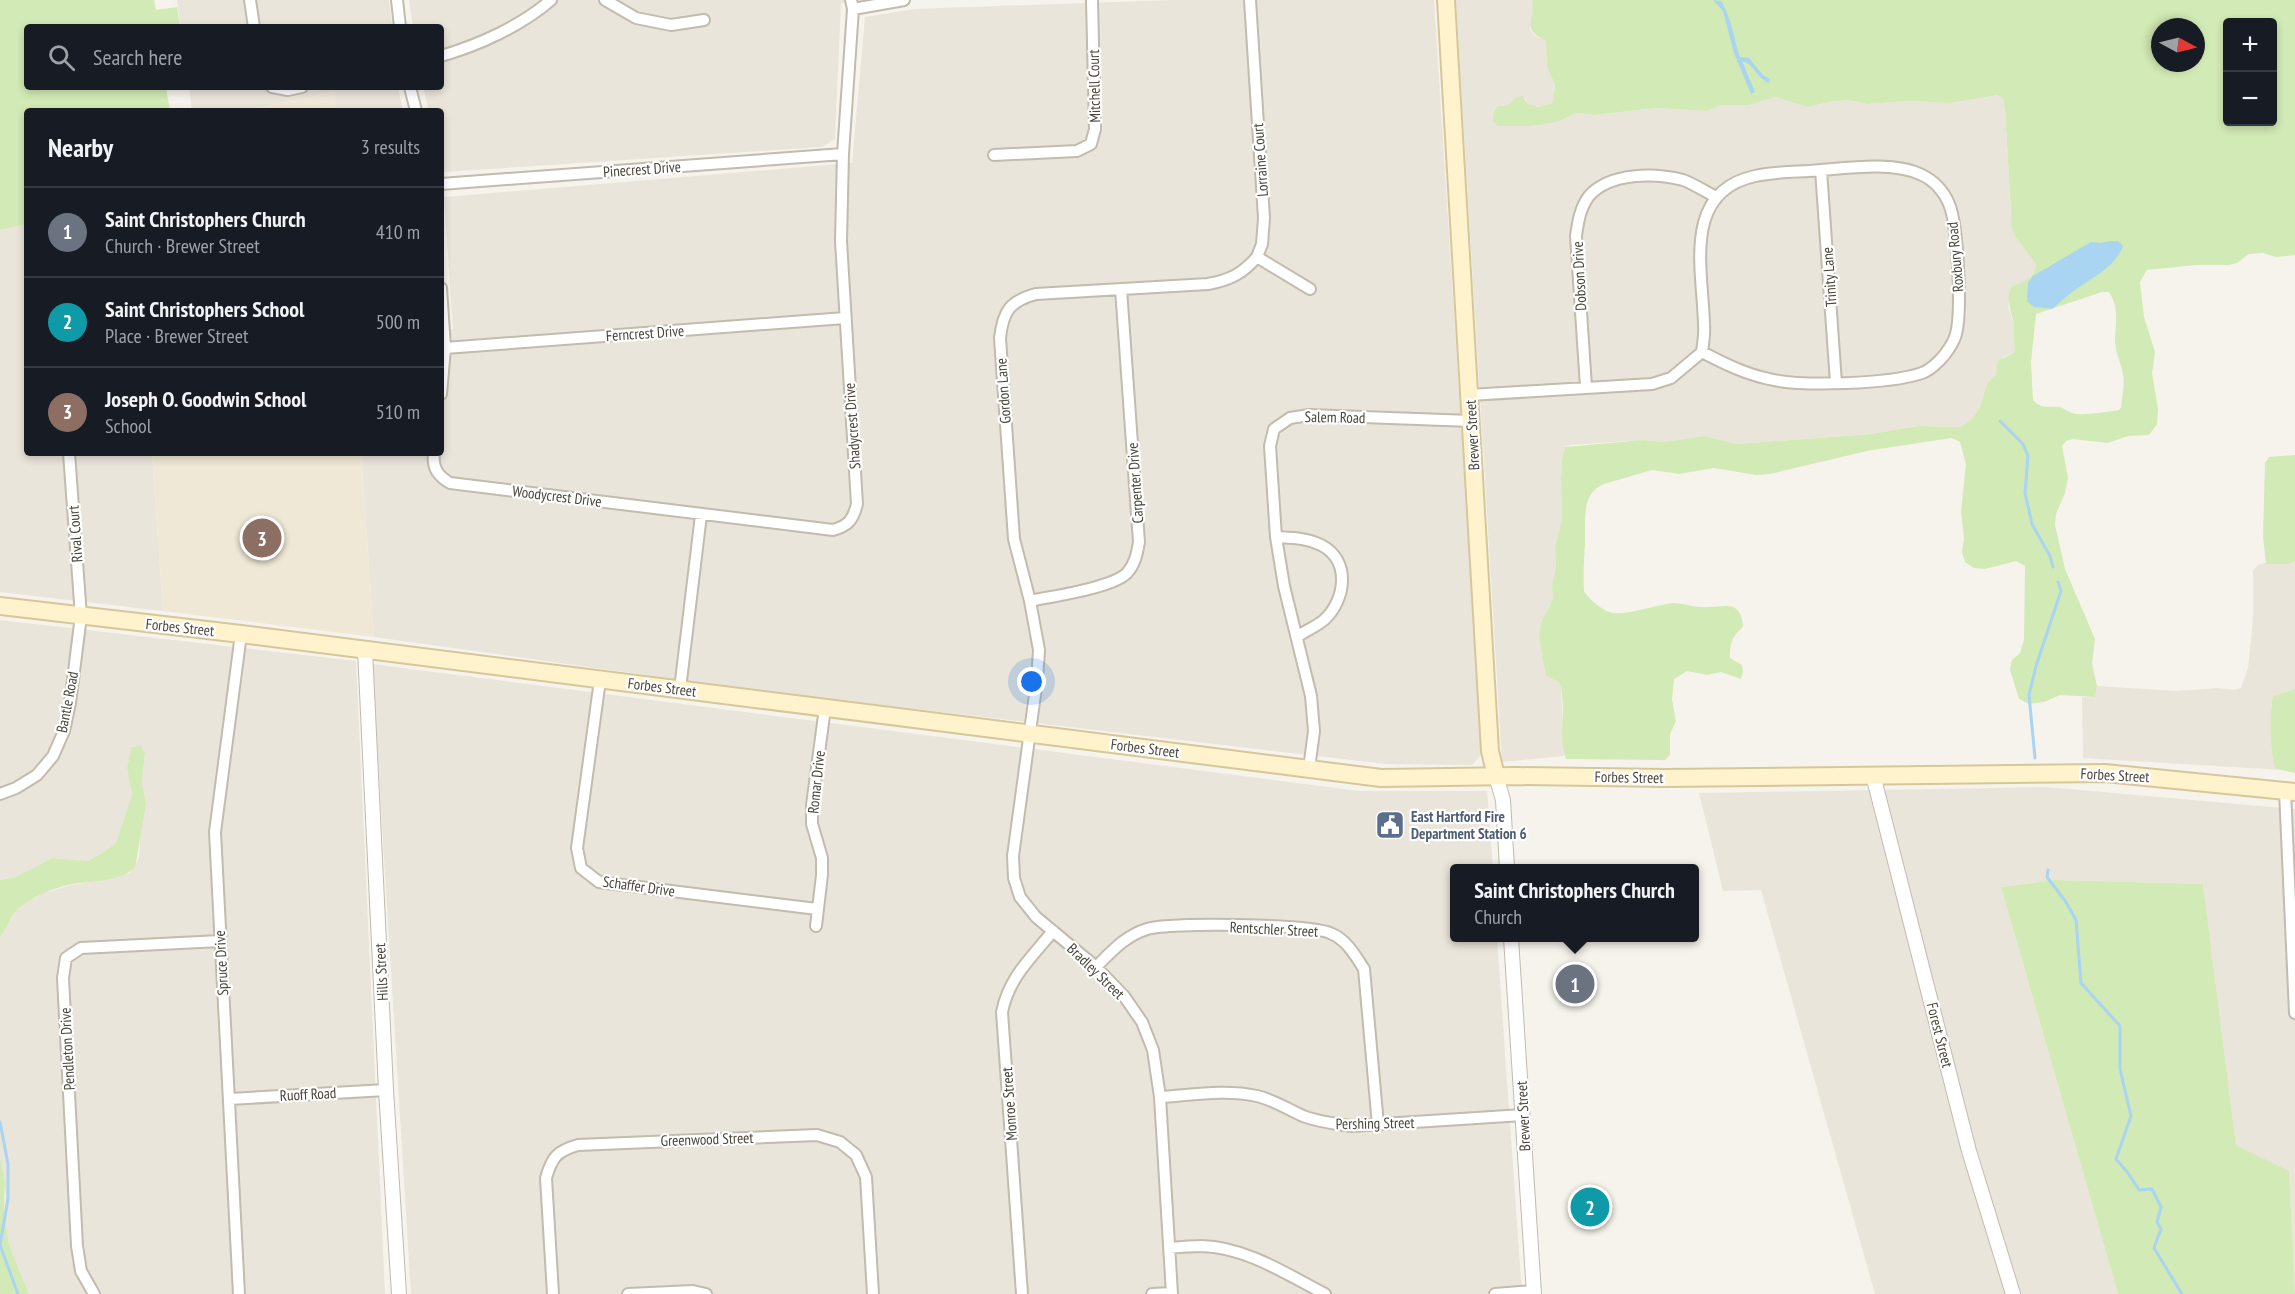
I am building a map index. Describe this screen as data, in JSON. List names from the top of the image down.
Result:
{
  "streets": {
    "main road": ["Brewer Street", "Forbes Street"],
    "street": [
      "Mitchell Court",
      "Lorraine Court",
      "Pinecrest Drive",
      "Roxbury Road",
      "Dobson Drive",
      "Trinity Lane",
      "Ferncrest Drive",
      "Gordon Lane",
      "Salem Road",
      "Shadycrest Drive",
      "Carpenter Drive",
      "Woodycrest Drive",
      "Rival Court",
      "Bantle Road",
      "Romar Drive",
      "Schaffer Drive",
      "Rentschler Street",
      "Spruce Drive",
      "Bradley Street",
      "Hills Street",
      "Forest Street",
      "Pendleton Drive",
      "Ruoff Road",
      "Monroe Street",
      "Pershing Street",
      "Greenwood Street"
    ]
  },
  "crossings": [
    ["Lorraine Court", "Gordon Lane"],
    ["Pinecrest Drive", "Shadycrest Drive"],
    ["Roxbury Road", "Dobson Drive"],
    ["Roxbury Road", "Trinity Lane"],
    ["Ferncrest Drive", "Shadycrest Drive"],
    ["Gordon Lane", "Carpenter Drive"],
    ["Gordon Lane", "Forbes Street"],
    ["Gordon Lane", "Bradley Street"],
    ["Salem Road", "Brewer Street"],
    ["Salem Road", "Forbes Street"],
    ["Shadycrest Drive", "Woodycrest Drive"],
    ["Brewer Street", "Forbes Street"],
    ["Brewer Street", "Pershing Street"],
    ["Rival Court", "Forbes Street"],
    ["Rival Court", "Bantle Road"],
    ["Forbes Street", "Bantle Road"],
    ["Forbes Street", "Romar Drive"],
    ["Forbes Street", "Schaffer Drive"],
    ["Forbes Street", "Spruce Drive"],
    ["Forbes Street", "Bradley Street"],
    ["Forbes Street", "Hills Street"],
    ["Forbes Street", "Forest Street"],
    ["Romar Drive", "Schaffer Drive"],
    ["Rentschler Street", "Bradley Street"],
    ["Rentschler Street", "Pershing Street"],
    ["Spruce Drive", "Pendleton Drive"],
    ["Spruce Drive", "Ruoff Road"],
    ["Bradley Street", "Monroe Street"],
    ["Bradley Street", "Pershing Street"],
    ["Hills Street", "Ruoff Road"]
  ],
  "places": {
    "public building": ["East Hartford Fire Department Station 6"]
  },
  "north": "right",
  "page": {
    "map_buttons": ["+", "−"],
    "search": "Search here",
    "heading": ["Nearby", "3 results"],
    "list": [
      {
        "mark": "1",
        "name": "Saint Christophers Church",
        "note": "Church · Brewer Street",
        "value": "410 m"
      },
      {
        "mark": "2",
        "name": "Saint Christophers School",
        "note": "Place · Brewer Street",
        "value": "500 m"
      },
      {
        "mark": "3",
        "name": "Joseph O. Goodwin School",
        "note": "School",
        "value": "510 m"
      }
    ],
    "pins": ["3", "1", "2"],
    "popup": ["Saint Christophers Church", "Church"]
  }
}
